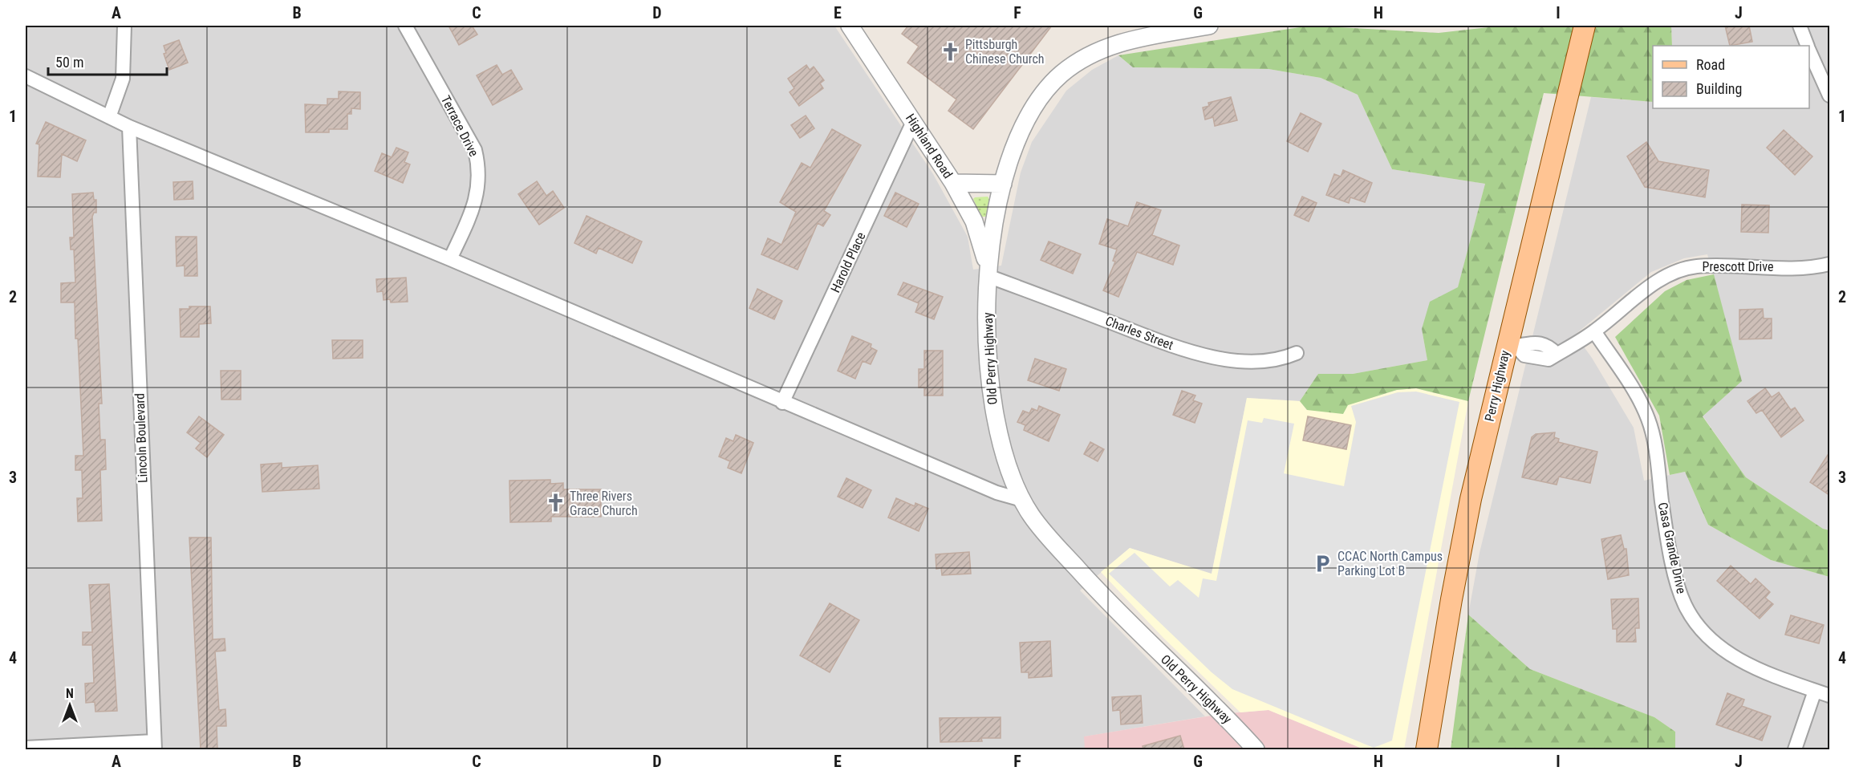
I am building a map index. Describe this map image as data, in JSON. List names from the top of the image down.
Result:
{
  "streets": {
    "main road": ["Perry Highway"],
    "street": [
      "Terrace Drive",
      "Highland Road",
      "Harold Place",
      "Prescott Drive",
      "Charles Street",
      "Old Perry Highway",
      "Lincoln Boulevard",
      "Casa Grande Drive"
    ]
  },
  "crossings": [
    ["Highland Road", "Harold Place"],
    ["Highland Road", "Charles Street"],
    ["Highland Road", "Old Perry Highway"],
    ["Prescott Drive", "Perry Highway"],
    ["Prescott Drive", "Casa Grande Drive"],
    ["Charles Street", "Old Perry Highway"]
  ],
  "places": {
    "church": ["Pittsburgh Chinese Church", "Three Rivers Grace Church"],
    "parking": ["CCAC North Campus Parking Lot B"]
  },
  "legend": ["Road", "Building"],
  "scale_bar": "50 m",
  "north": "top",
  "grid": {
    "columns": [
      "A",
      "B",
      "C",
      "D",
      "E",
      "F",
      "G",
      "H",
      "I",
      "J"
    ],
    "rows": [
      "1",
      "2",
      "3",
      "4"
    ]
  }
}
